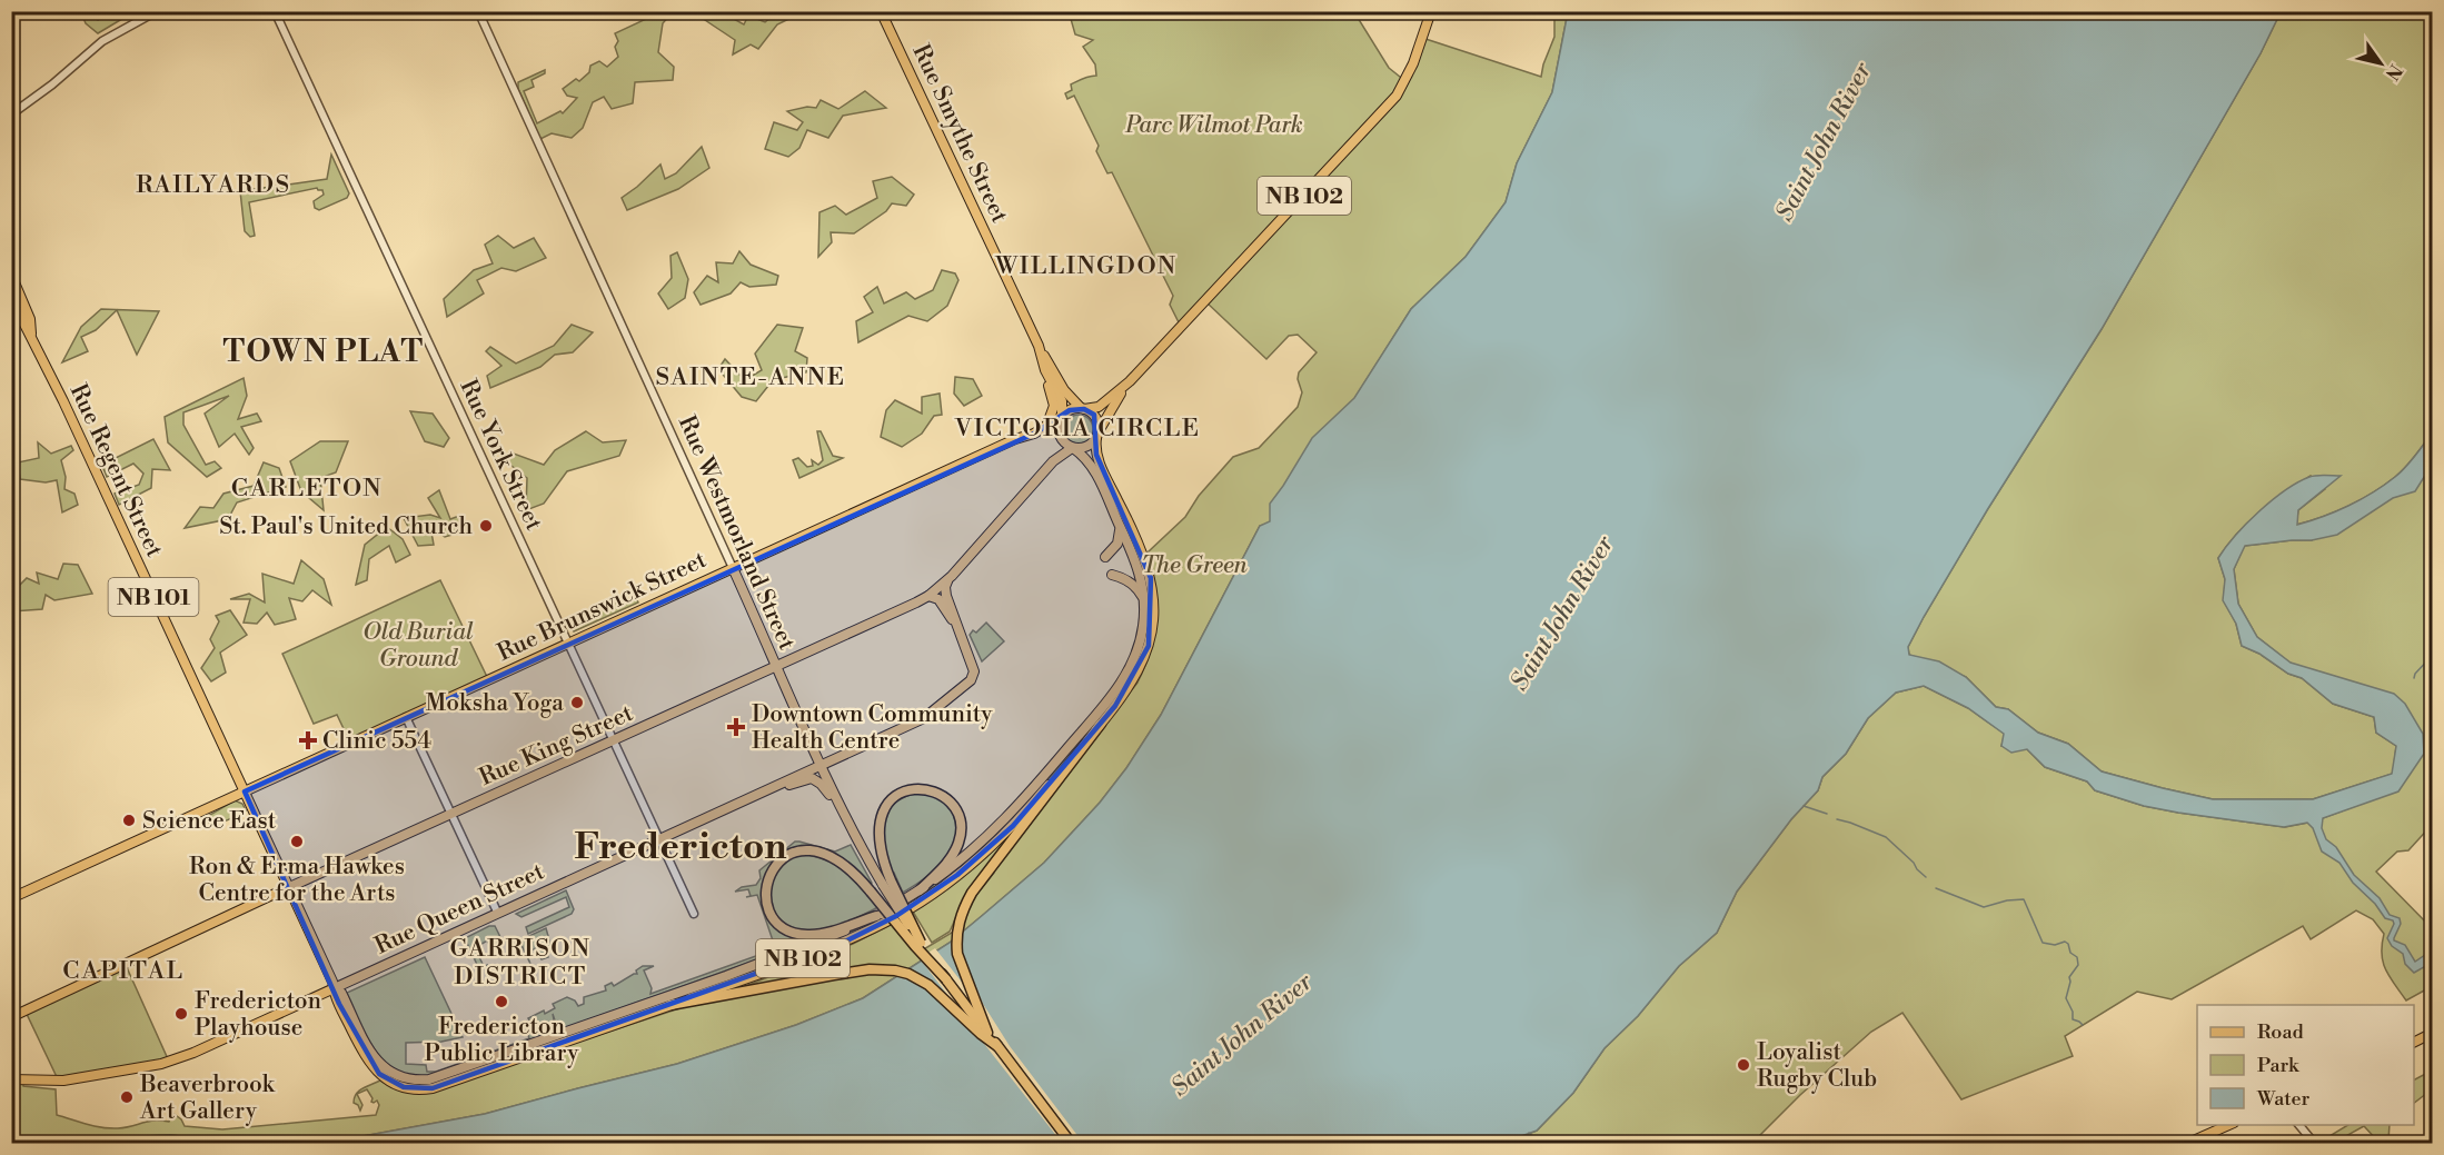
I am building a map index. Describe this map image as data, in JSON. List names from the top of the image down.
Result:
{
  "streets": {
    "main road": [
      "Rue Smythe Street",
      "NB 102",
      "Rue Regent Street",
      "Rue Westmorland Street",
      "NB 101",
      "Rue Brunswick Street",
      "Rue King Street",
      "Rue Queen Street"
    ],
    "street": ["Rue York Street"]
  },
  "crossings": [
    ["Rue Smythe Street", "NB 102"],
    ["Rue Smythe Street", "Rue Brunswick Street"],
    ["Rue Smythe Street", "Rue King Street"],
    ["NB 102", "Rue Regent Street"],
    ["NB 102", "Rue Brunswick Street"],
    ["NB 102", "Rue King Street"],
    ["NB 102", "Rue Queen Street"],
    ["Rue York Street", "Rue Brunswick Street"],
    ["Rue York Street", "Rue King Street"],
    ["Rue York Street", "Rue Queen Street"],
    ["Rue Regent Street", "Rue Brunswick Street"],
    ["Rue Regent Street", "Rue King Street"],
    ["Rue Regent Street", "Rue Queen Street"],
    ["Rue Westmorland Street", "Rue Brunswick Street"],
    ["Rue Westmorland Street", "Rue King Street"],
    ["Rue Westmorland Street", "Rue Queen Street"],
    ["Rue Brunswick Street", "Rue King Street"]
  ],
  "districts": [
    "RAILYARDS",
    "WILLINGDON",
    "TOWN PLAT",
    "SAINTE-ANNE",
    "VICTORIA CIRCLE",
    "CARLETON",
    "Fredericton",
    "GARRISON DISTRICT",
    "CAPITAL"
  ],
  "water": ["Saint John River"],
  "parks": ["Parc Wilmot Park", "The Green", "Old Burial Ground"],
  "places": {
    "other": [
      "St. Paul's United Church",
      "Moksha Yoga",
      "Science East",
      "Ron & Erma Hawkes Centre for the Arts",
      "Fredericton Public Library",
      "Fredericton Playhouse",
      "Loyalist Rugby Club",
      "Beaverbrook Art Gallery"
    ],
    "health": ["Downtown Community Health Centre", "Clinic 554"]
  },
  "legend": ["Road", "Park", "Water"],
  "north": "bottom right"
}
